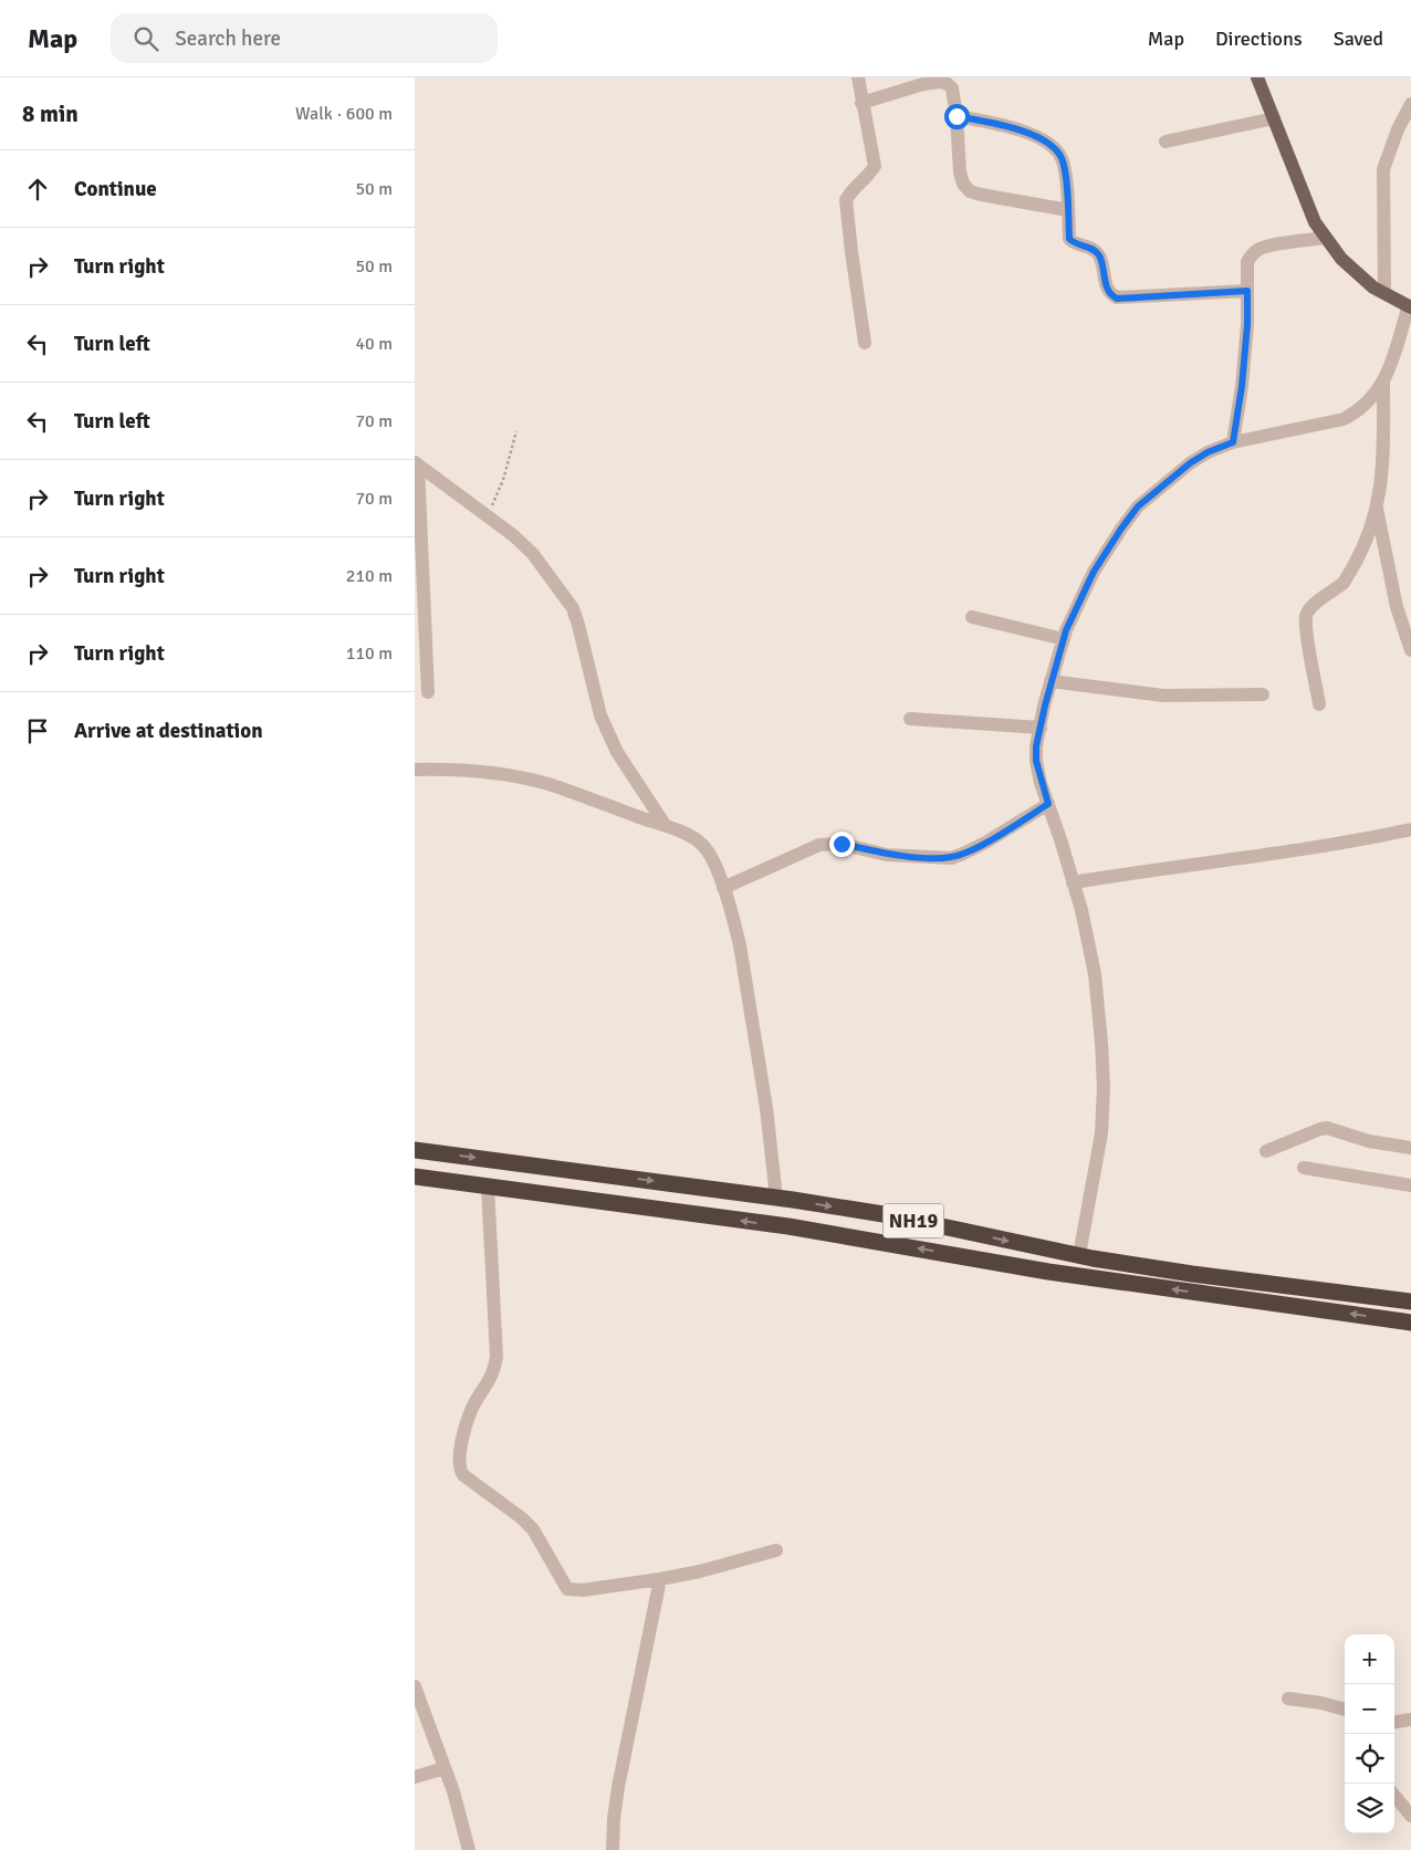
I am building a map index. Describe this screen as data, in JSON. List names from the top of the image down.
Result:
{
  "streets": {
    "highway": ["NH19"]
  },
  "page": {
    "header": "Map",
    "search": "Search here",
    "nav": ["Map", "Directions", "Saved"],
    "heading": ["8 min", "Walk · 600 m"],
    "list": [
      ["Continue", "50 m"],
      ["Turn right", "50 m"],
      ["Turn left", "40 m"],
      ["Turn left", "70 m"],
      ["Turn right", "70 m"],
      ["Turn right", "210 m"],
      ["Turn right", "110 m"],
      "Arrive at destination"
    ],
    "map_buttons": ["+", "−"]
  }
}
